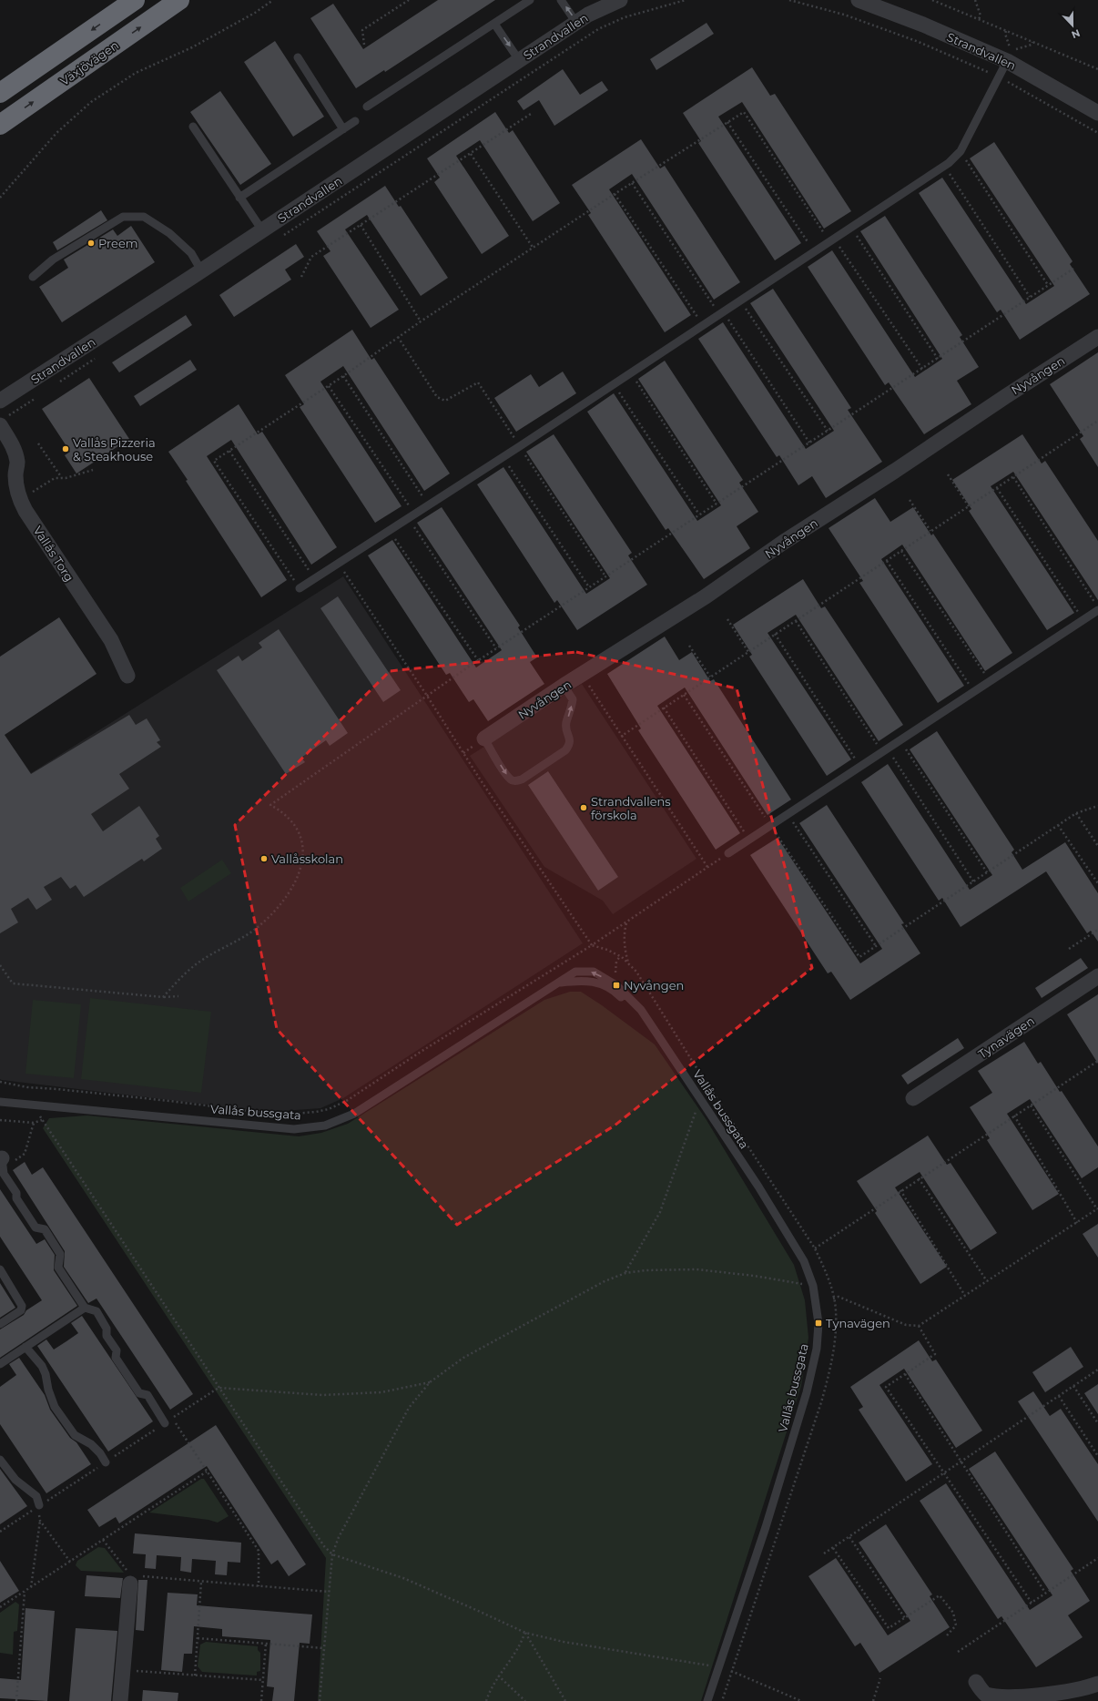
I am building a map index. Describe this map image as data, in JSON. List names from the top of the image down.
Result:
{
  "streets": {
    "highway": ["Växjövägen"],
    "street": [
      "Strandvallen",
      "Nyvången",
      "Vallås Torg",
      "Tynavägen"
    ],
    "lane": ["Vallås bussgata"]
  },
  "places": {
    "other": [
      "Preem",
      "Vallås Pizzeria & Steakhouse",
      "Strandvallens förskola",
      "Vallåsskolan"
    ],
    "transit": ["Nyvången", "Tynavägen"]
  },
  "north": "bottom"
}
